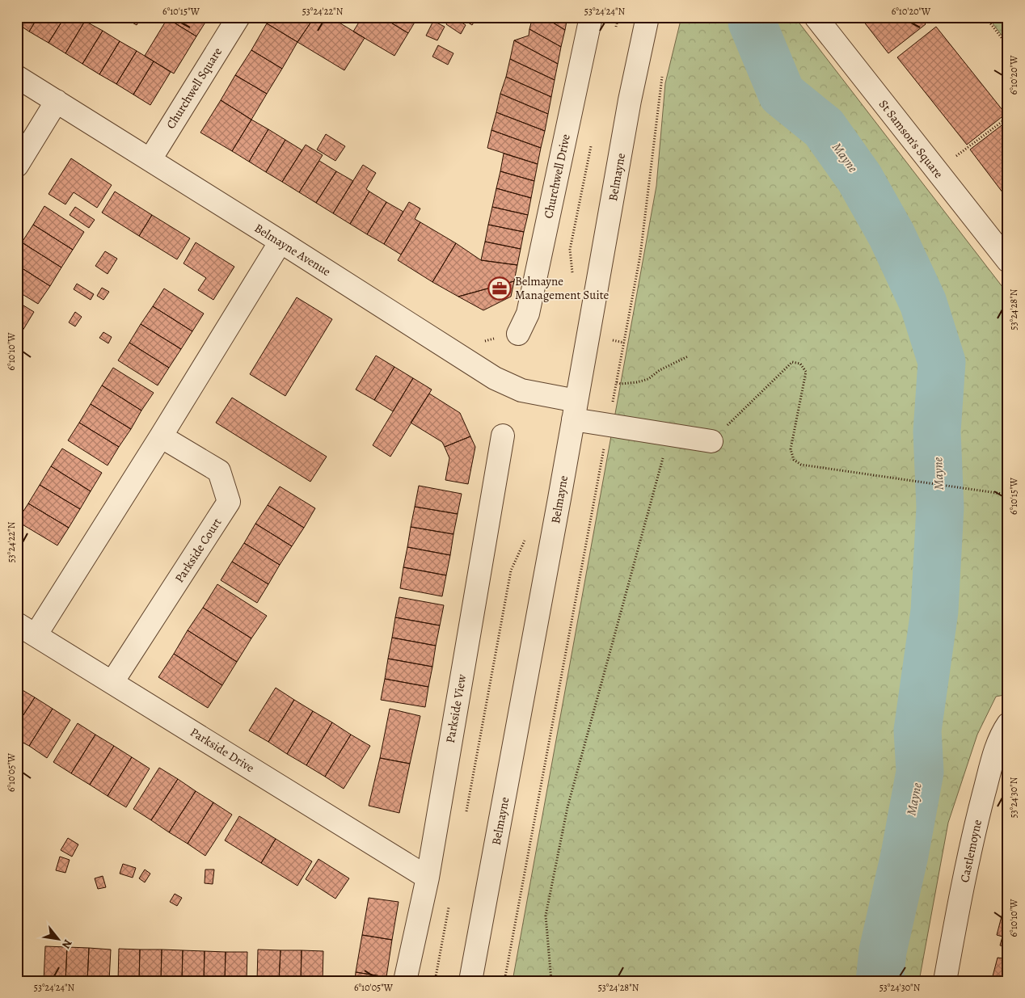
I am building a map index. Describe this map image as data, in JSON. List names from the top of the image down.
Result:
{
  "streets": {
    "street": [
      "Churchwell Square",
      "St Samson's Square",
      "Churchwell Drive",
      "Belmayne",
      "Belmayne Avenue",
      "Parkside Court",
      "Parkside View",
      "Parkside Drive",
      "Castlemoyne"
    ]
  },
  "crossings": [
    ["Churchwell Square", "Belmayne Avenue"],
    ["Belmayne", "Belmayne Avenue"],
    ["Parkside Court", "Parkside Drive"],
    ["Parkside View", "Parkside Drive"]
  ],
  "water": ["Mayne"],
  "places": {
    "office": ["Belmayne Management Suite"]
  },
  "north": "bottom right",
  "coordinates": [
    "6°10'15\"W",
    "53°24'22\"N",
    "53°24'24\"N",
    "6°10'20\"W",
    "53°24'28\"N",
    "6°10'10\"W",
    "6°10'05\"W",
    "53°24'30\"N"
  ]
}
